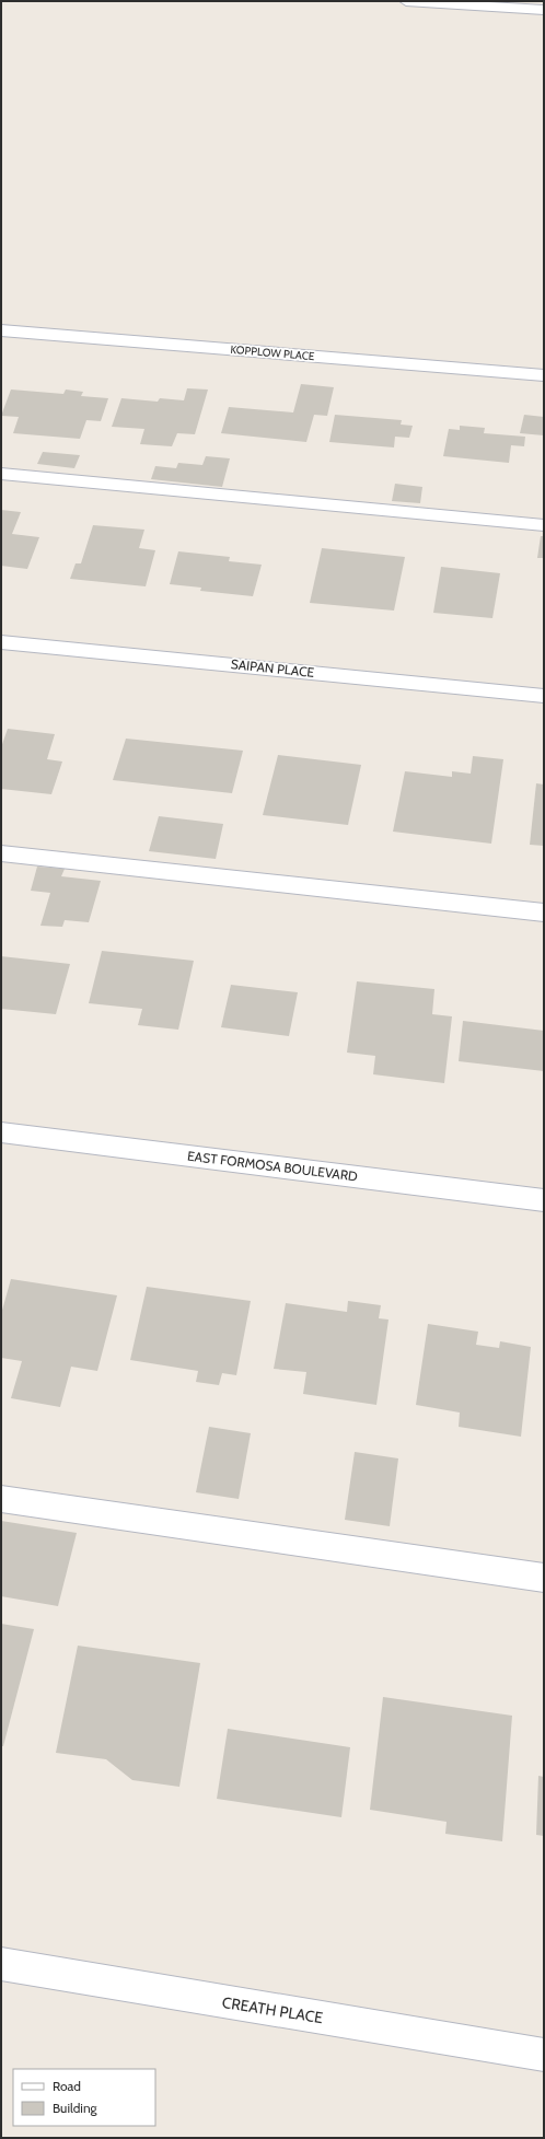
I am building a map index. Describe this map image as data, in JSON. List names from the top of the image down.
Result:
{
  "streets": {
    "street": [
      "KOPPLOW PLACE",
      "SAIPAN PLACE",
      "EAST FORMOSA BOULEVARD",
      "CREATH PLACE"
    ]
  },
  "legend": ["Road", "Building"]
}
